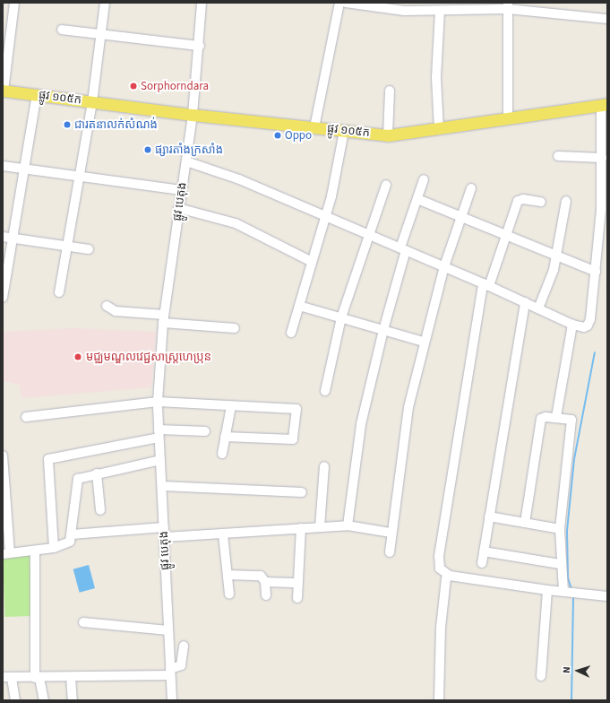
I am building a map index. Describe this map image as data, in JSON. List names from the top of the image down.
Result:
{
  "streets": {
    "main road": ["ផ្លូវ ១០៥ក"],
    "street": ["ផ្លូវ បេតុង"]
  },
  "crossings": [
    ["ផ្លូវ ១០៥ក", "ផ្លូវ បេតុង"]
  ],
  "places": [
    "Sorphorndara",
    "ជារតនាលក់សំណង់",
    "Oppo",
    "ផ្សារតាំងក្រសាំង",
    "មជ្ឈមណ្ឌលវេជ្ជសាស្ត្រហេប្រុន"
  ],
  "north": "left"
}
